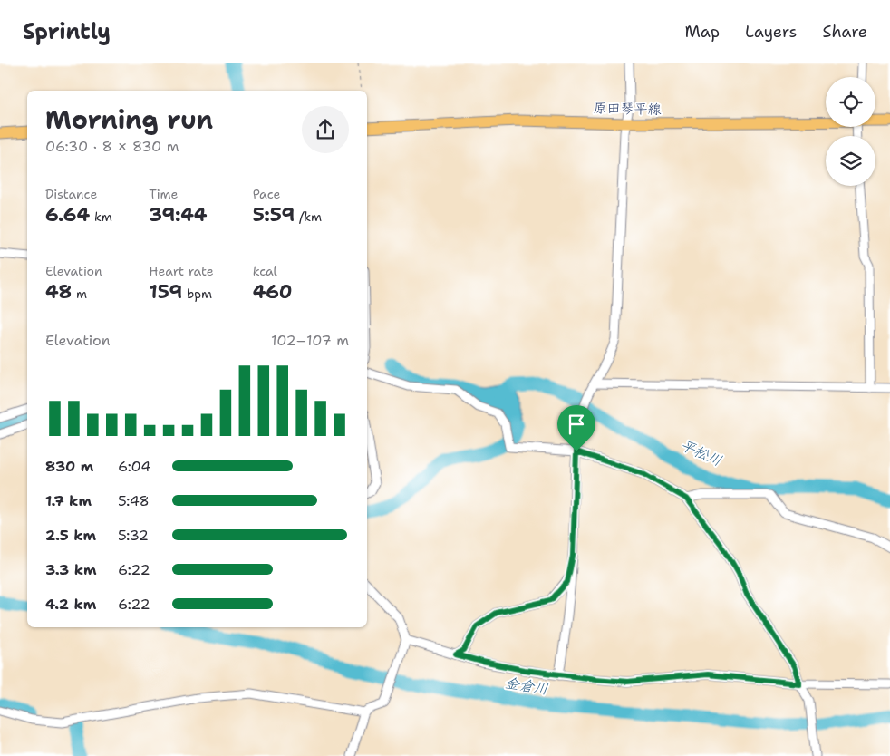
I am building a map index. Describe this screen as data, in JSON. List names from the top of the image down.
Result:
{
  "streets": {
    "main road": ["原田琴平線"]
  },
  "water": ["平松川", "金倉川"],
  "page": {
    "header": "Sprintly",
    "nav": ["Map", "Layers", "Share"],
    "heading": ["Morning run", "06:30 · 8 × 830 m"],
    "stats": [
      ["Distance", "6.64 km"],
      ["Time", "39:44"],
      ["Pace", "5:59 /km"],
      ["Elevation", "48 m"],
      ["Heart rate", "159 bpm"],
      ["kcal", "460"]
    ],
    "chart": ["Elevation", "102–107 m"],
    "list": [
      {
        "name": "830 m",
        "note": "6:04"
      },
      {
        "name": "1.7 km",
        "note": "5:48"
      },
      {
        "name": "2.5 km",
        "note": "5:32"
      },
      {
        "name": "3.3 km",
        "note": "6:22"
      },
      {
        "name": "4.2 km",
        "note": "6:22"
      }
    ]
  }
}
